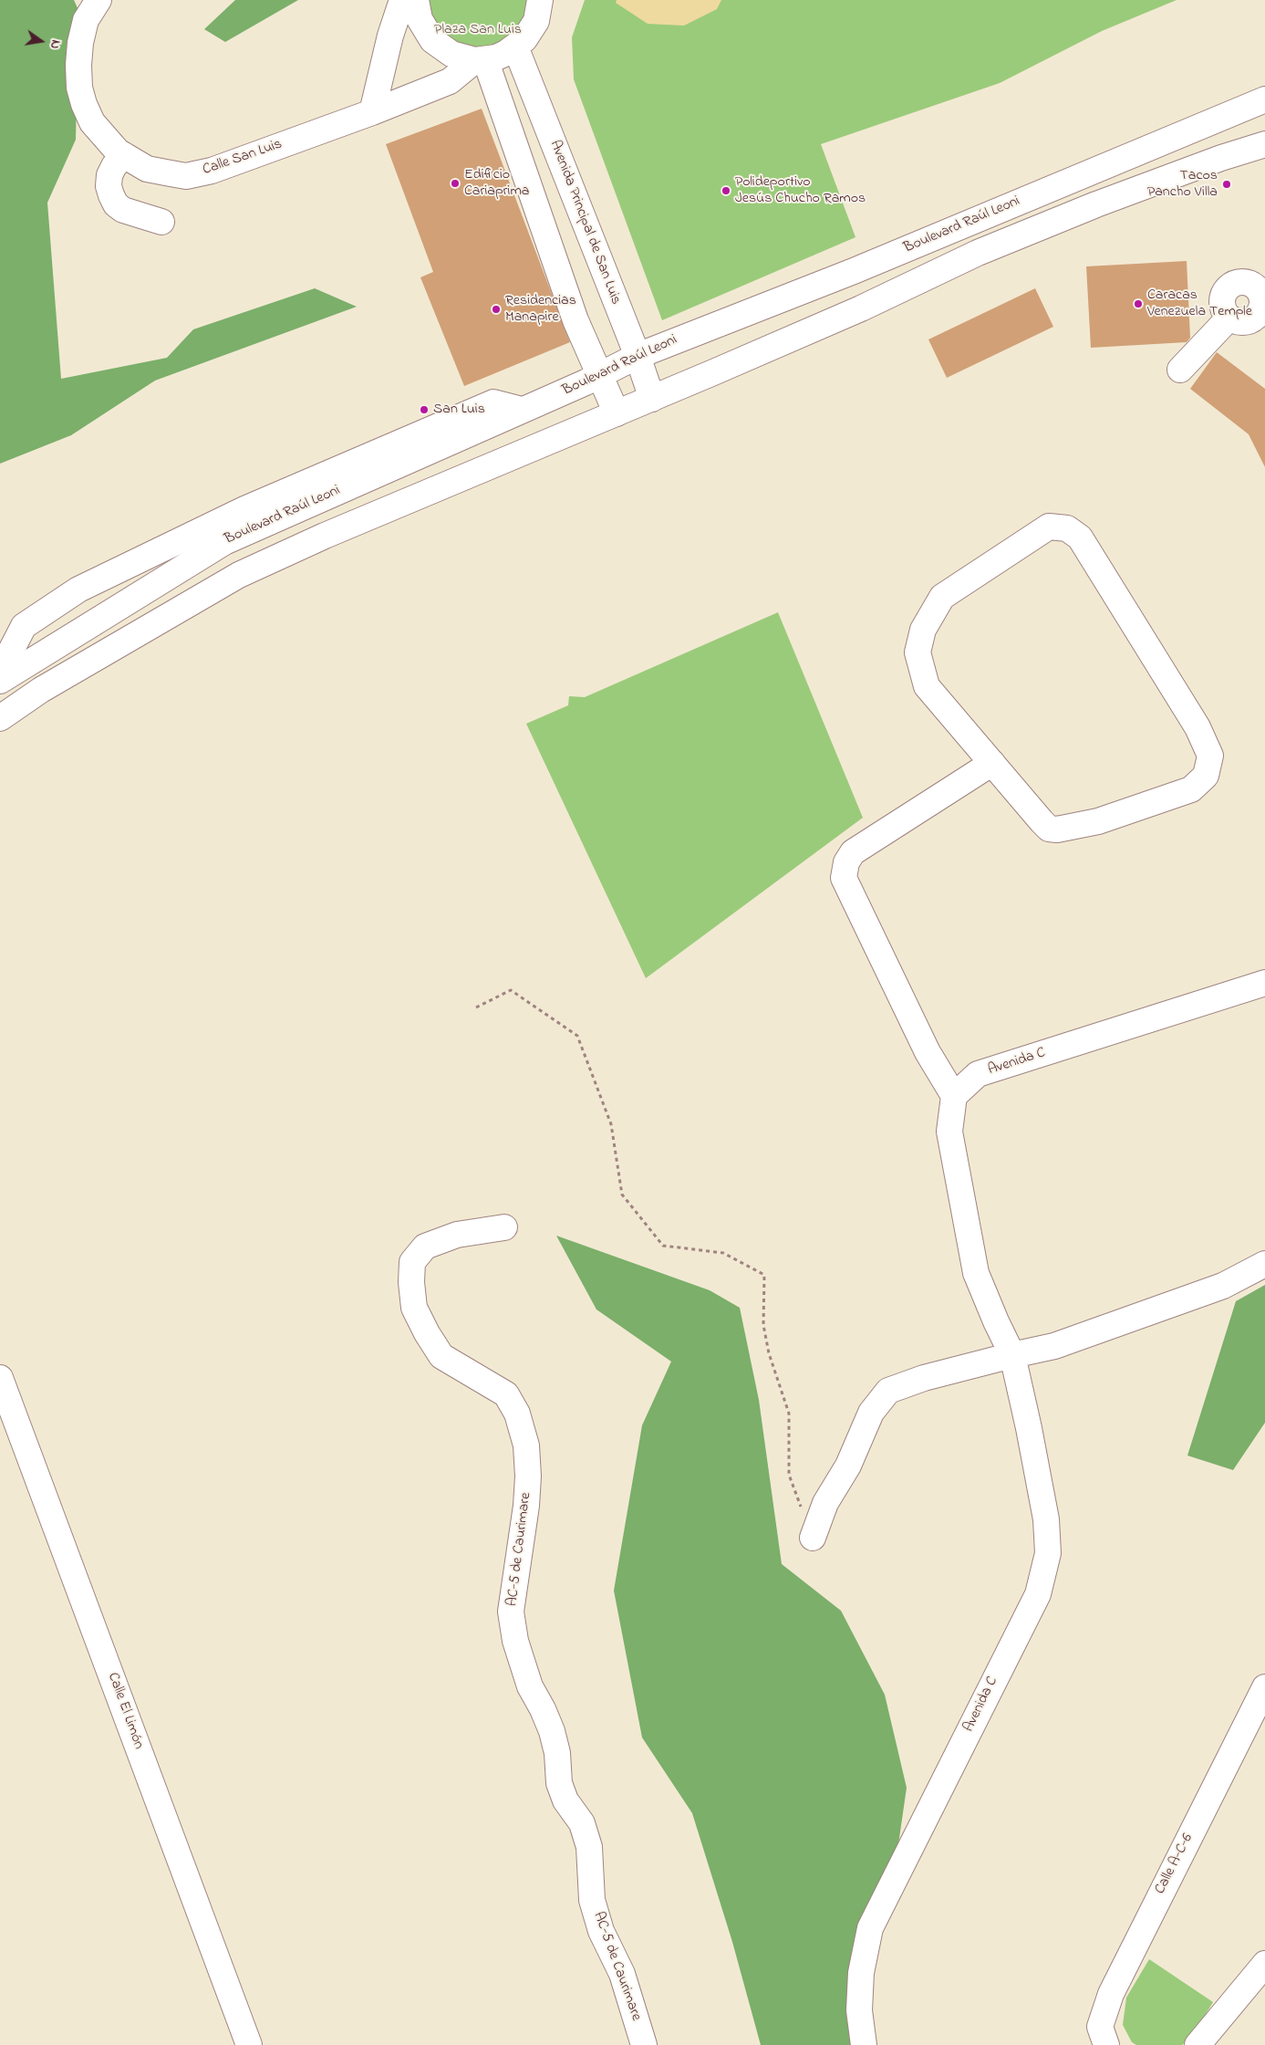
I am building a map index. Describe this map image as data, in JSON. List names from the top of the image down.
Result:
{
  "streets": {
    "street": [
      "Calle San Luis",
      "Avenida Principal de San Luis",
      "Boulevard Raúl Leoni",
      "Avenida C",
      "AC-5 de Caurimare",
      "Calle El Limón",
      "Calle A-C-6"
    ]
  },
  "crossings": [
    ["Avenida Principal de San Luis", "Boulevard Raúl Leoni"]
  ],
  "parks": ["Plaza San Luis"],
  "places": [
    "Edificio Cariaprima",
    "Tacos Pancho Villa",
    "Polideportivo Jesús Chucho Ramos",
    "Caracas Venezuela Temple",
    "Residencias Manapire",
    "San Luis"
  ],
  "north": "right"
}
